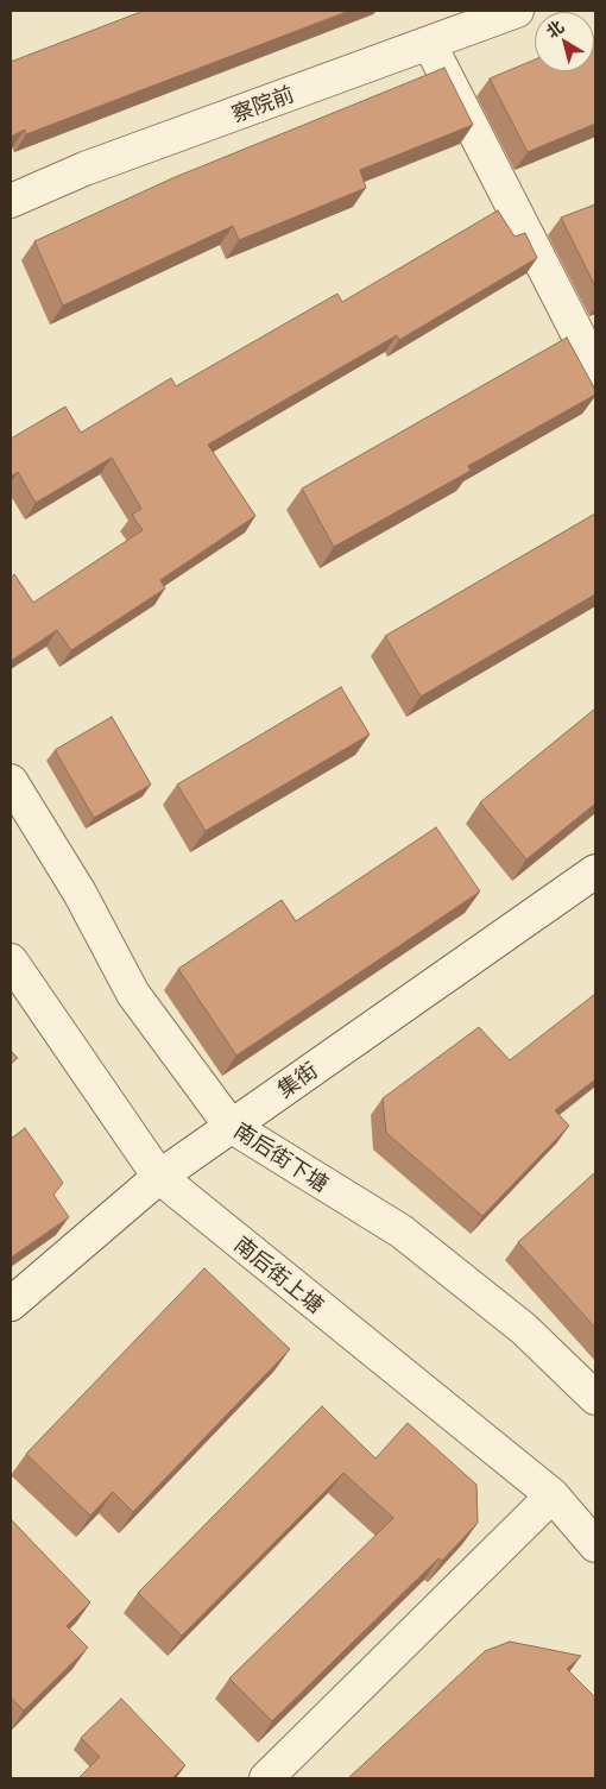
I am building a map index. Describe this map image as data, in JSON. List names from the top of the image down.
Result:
{
  "streets": {
    "street": [
      "察院前",
      "集街",
      "南后街下塘",
      "南后街上塘"
    ]
  },
  "crossings": [
    ["集街", "南后街下塘"],
    ["集街", "南后街上塘"]
  ],
  "north": "top left"
}
